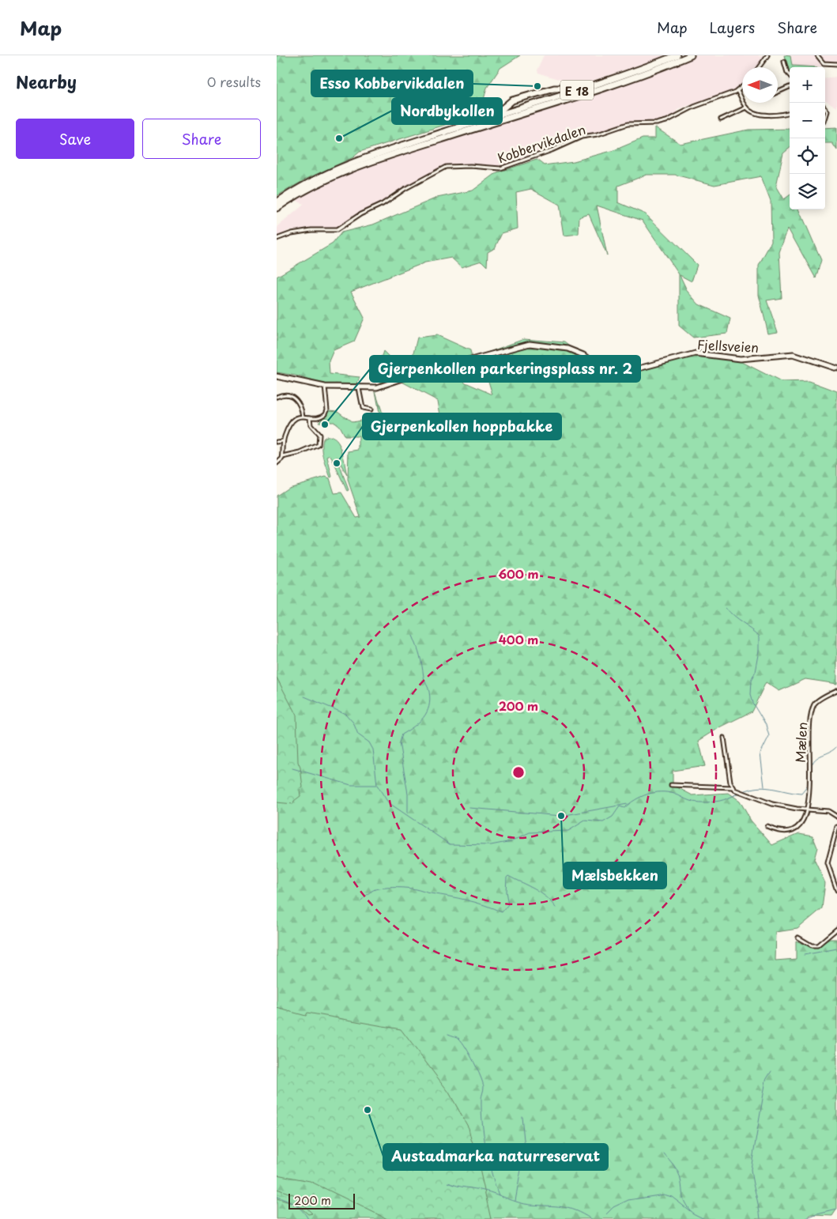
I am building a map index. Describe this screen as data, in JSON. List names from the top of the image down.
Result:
{
  "streets": {
    "highway": ["E 18"],
    "main road": ["Fjellsveien"],
    "street": ["Kobbervikdalen", "Mælen"]
  },
  "places": [
    "Esso Kobbervikdalen",
    "Nordbykollen",
    "Gjerpenkollen parkeringsplass nr. 2",
    "Gjerpenkollen hoppbakke",
    "Mælsbekken",
    "Austadmarka naturreservat"
  ],
  "scale_bar": "200 m",
  "north": "left",
  "page": {
    "header": "Map",
    "nav": ["Map", "Layers", "Share"],
    "heading": ["Nearby", "0 results"],
    "map_buttons": ["+", "−"],
    "buttons": ["Save", "Share"],
    "scale": "200 m"
  },
  "rings": ["600 m", "400 m", "200 m"]
}
